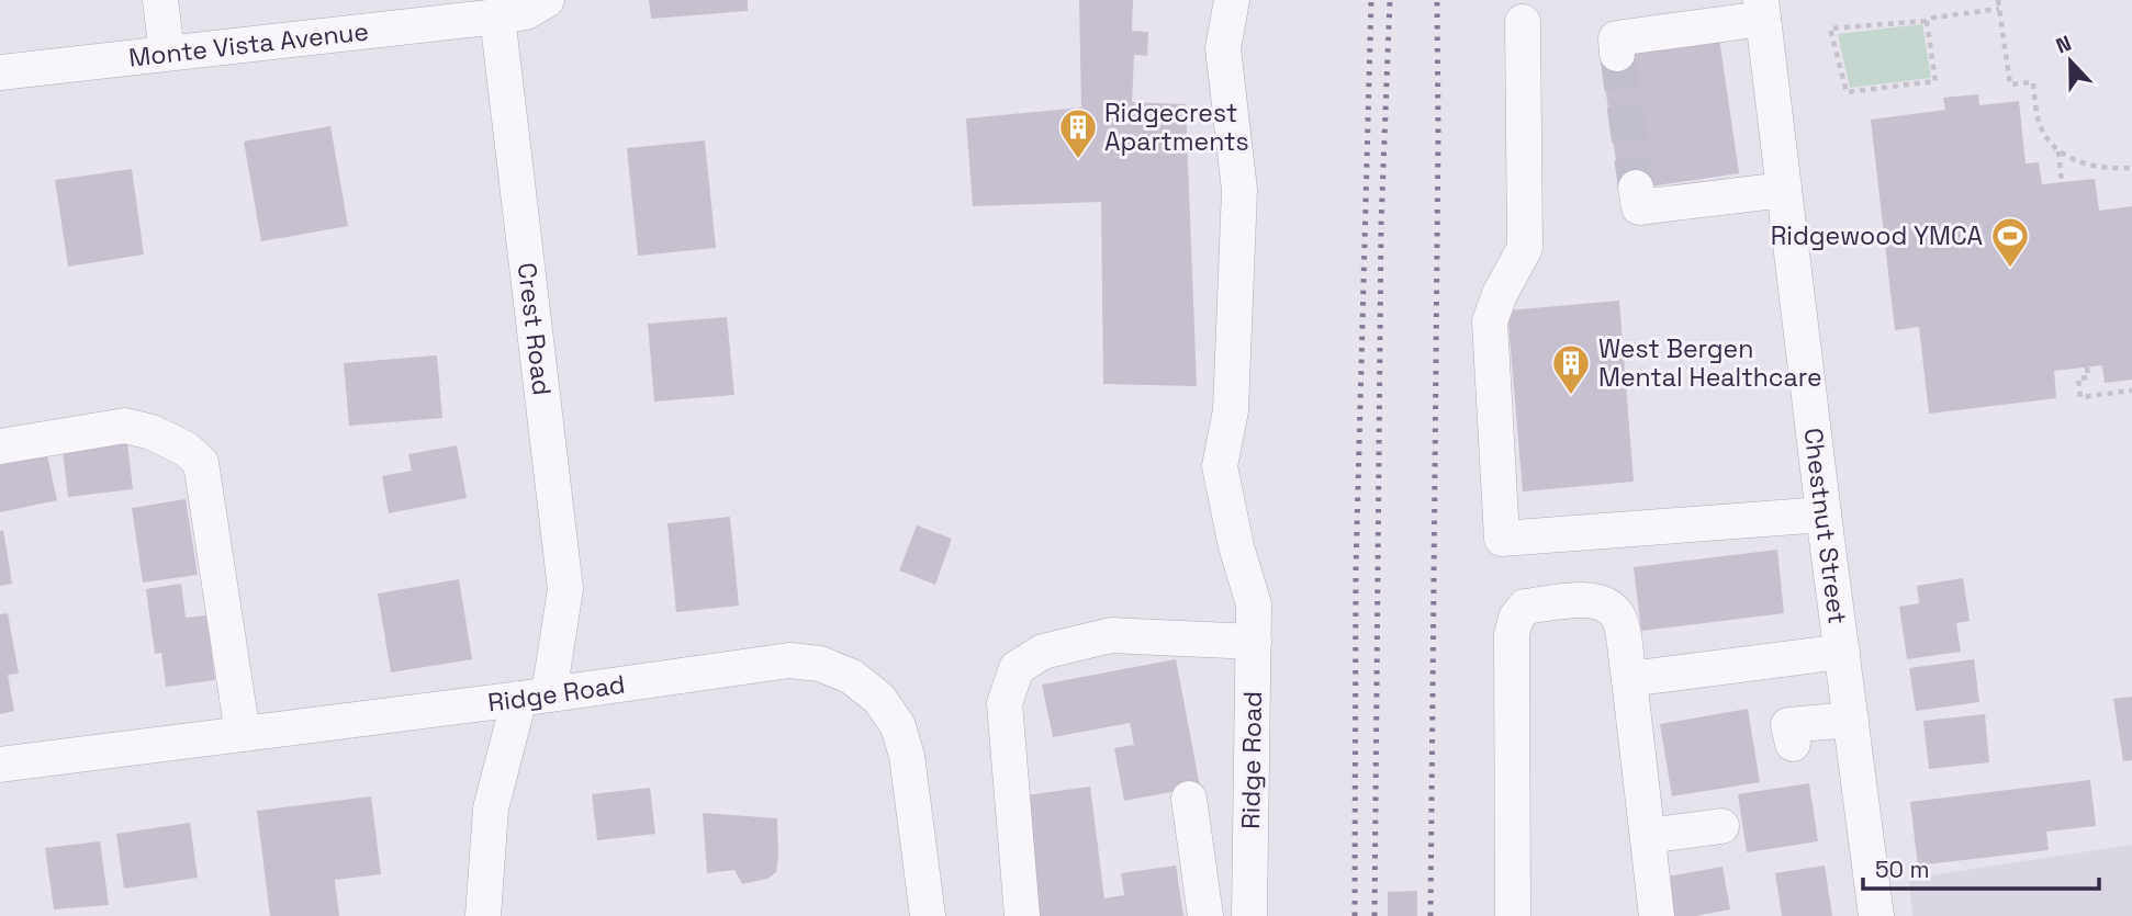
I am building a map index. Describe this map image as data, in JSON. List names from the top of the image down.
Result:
{
  "streets": {
    "street": [
      "Monte Vista Avenue",
      "Crest Road",
      "Chestnut Street",
      "Ridge Road"
    ]
  },
  "crossings": [
    ["Monte Vista Avenue", "Crest Road"],
    ["Crest Road", "Ridge Road"]
  ],
  "places": {
    "building": ["Ridgecrest Apartments", "West Bergen Mental Healthcare"],
    "sports": ["Ridgewood YMCA"]
  },
  "scale_bar": "50 m",
  "north": "top"
}
